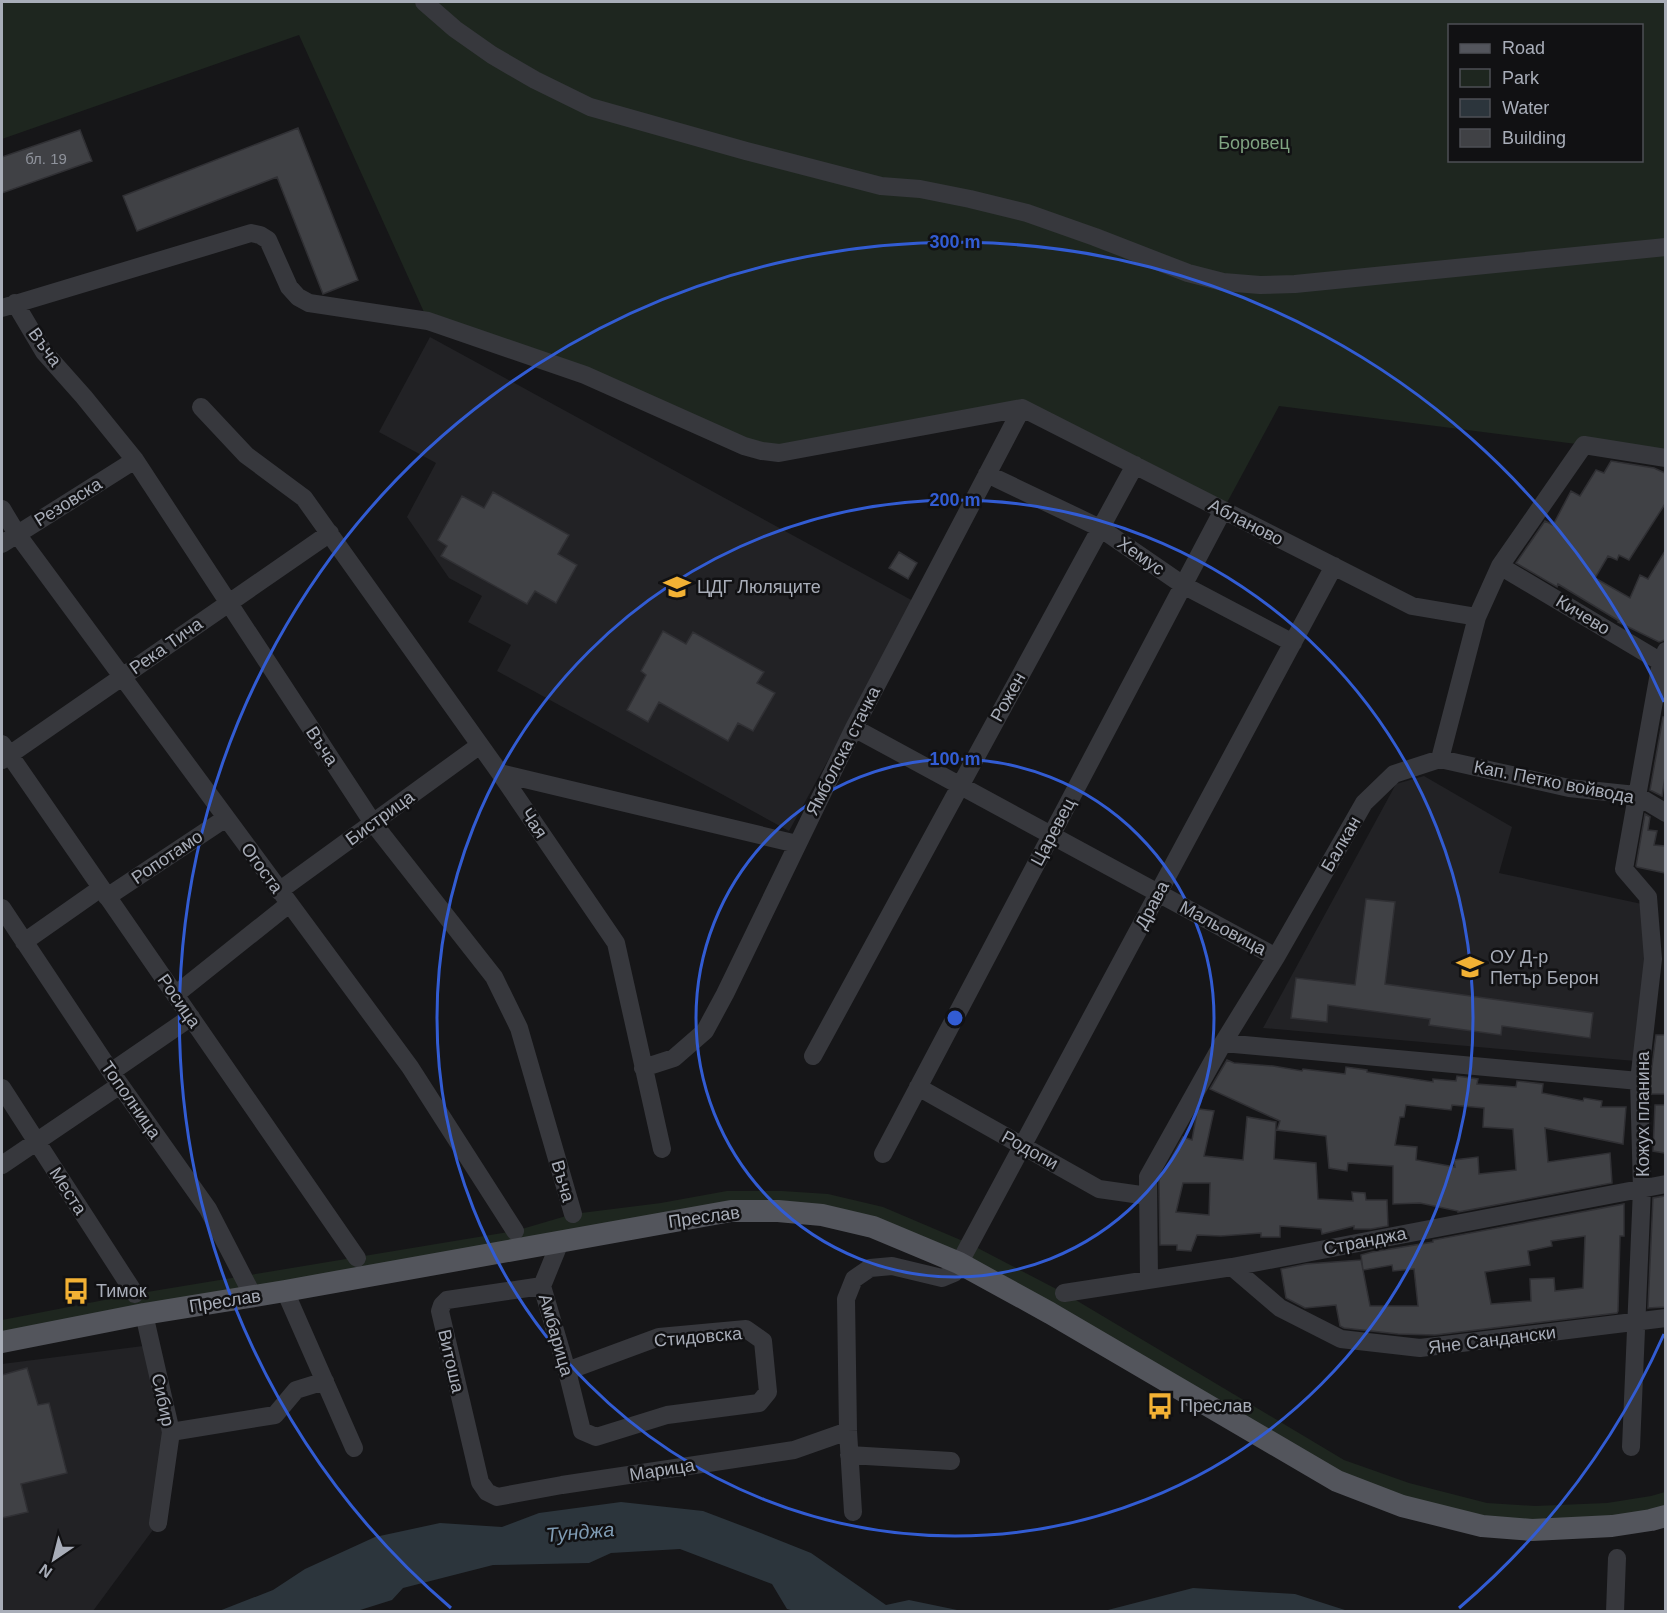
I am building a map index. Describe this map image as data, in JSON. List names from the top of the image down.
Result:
{
  "streets": {
    "main road": ["Преслав"],
    "street": [
      "Въча",
      "Резовска",
      "Абланово",
      "Хемус",
      "Кичево",
      "Река Тича",
      "Рожен",
      "Ямболска стачка",
      "Кап. Петко войвода",
      "Бистрица",
      "Чая",
      "Царевец",
      "Балкан",
      "Ропотамо",
      "Огоста",
      "Драва",
      "Мальовица",
      "Росица",
      "Тополница",
      "Кожух планина",
      "Родопи",
      "Места",
      "Странджа",
      "Амбарица",
      "Стидовска",
      "Яне Сандански",
      "Витоша",
      "Сибир",
      "Марица"
    ]
  },
  "crossings": [
    ["Въча", "Резовска"],
    ["Въча", "Река Тича"],
    ["Въча", "Бистрица"],
    ["Резовска", "Огоста"],
    ["Абланово", "Рожен"],
    ["Абланово", "Ямболска стачка"],
    ["Абланово", "Царевец"],
    ["Абланово", "Драва"],
    ["Хемус", "Рожен"],
    ["Хемус", "Ямболска стачка"],
    ["Хемус", "Царевец"],
    ["Хемус", "Драва"],
    ["Кичево", "Кожух планина"],
    ["Река Тича", "Чая"],
    ["Река Тича", "Огоста"],
    ["Река Тича", "Росица"],
    ["Рожен", "Мальовица"],
    ["Ямболска стачка", "Чая"],
    ["Ямболска стачка", "Мальовица"],
    ["Кап. Петко войвода", "Балкан"],
    ["Кап. Петко войвода", "Кожух планина"],
    ["Бистрица", "Чая"],
    ["Бистрица", "Огоста"],
    ["Бистрица", "Росица"],
    ["Царевец", "Мальовица"],
    ["Царевец", "Родопи"],
    ["Балкан", "Мальовица"],
    ["Балкан", "Родопи"],
    ["Балкан", "Странджа"],
    ["Ропотамо", "Огоста"],
    ["Ропотамо", "Росица"],
    ["Ропотамо", "Тополница"],
    ["Драва", "Мальовица"],
    ["Драва", "Родопи"],
    ["Драва", "Преслав"],
    ["Тополница", "Преслав"],
    ["Кожух планина", "Странджа"],
    ["Кожух планина", "Яне Сандански"],
    ["Места", "Преслав"],
    ["Места", "Сибир"],
    ["Преслав", "Амбарица"],
    ["Преслав", "Сибир"],
    ["Странджа", "Яне Сандански"],
    ["Амбарица", "Стидовска"],
    ["Амбарица", "Витоша"],
    ["Витоша", "Марица"]
  ],
  "water": ["Тунджа"],
  "parks": ["Боровец"],
  "places": {
    "school or university": ["ЦДГ Люляците", "ОУ Д-р Петър Берон"],
    "bus stop": ["Тимок", "Преслав"]
  },
  "house_numbers": ["бл. 19"],
  "legend": [
    "Road",
    "Park",
    "Water",
    "Building"
  ],
  "north": "bottom left",
  "rings": ["300 m", "200 m", "100 m"]
}
